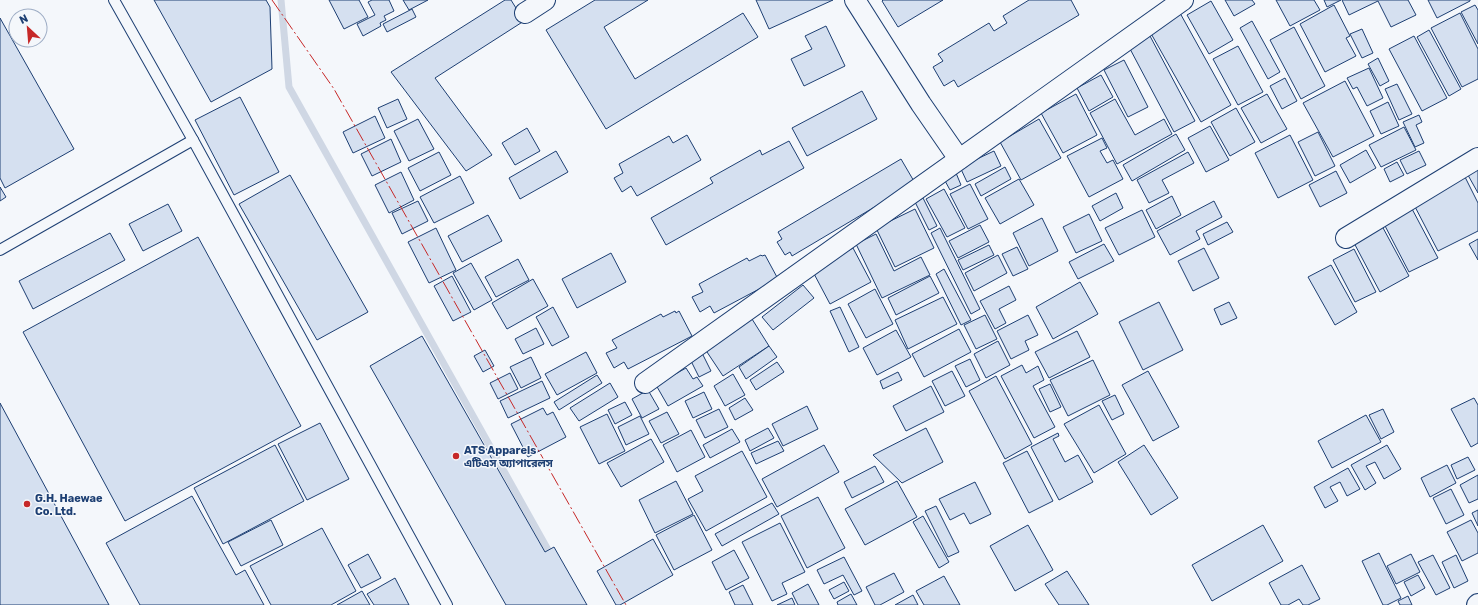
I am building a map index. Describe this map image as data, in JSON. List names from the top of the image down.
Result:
{
  "places": ["ATS Apparels এটিএস অ্যাপারেলস", "G.H. Haewae Co. Ltd."],
  "north": "top left"
}
